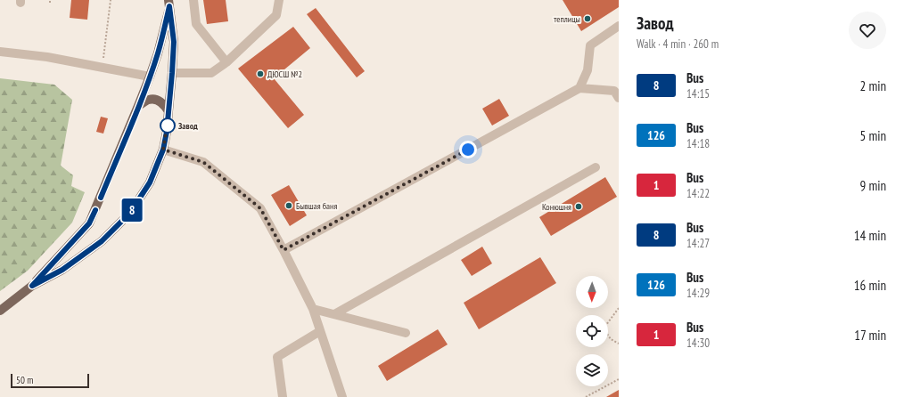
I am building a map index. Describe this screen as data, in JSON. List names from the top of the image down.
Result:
{
  "places": [
    "теплицы",
    "ДЮСШ №2",
    "Завод",
    "Бывшая баня",
    "Конюшня"
  ],
  "lines": ["bus line 8"],
  "scale_bar": "50 m",
  "north": "bottom",
  "page": {
    "on_map": "8",
    "heading": ["Завод", "Walk · 4 min · 260 m"],
    "list": [
      {
        "mark": "8",
        "name": "Bus",
        "note": "14:15",
        "value": "2 min"
      },
      {
        "mark": "126",
        "name": "Bus",
        "note": "14:18",
        "value": "5 min"
      },
      {
        "mark": "1",
        "name": "Bus",
        "note": "14:22",
        "value": "9 min"
      },
      {
        "mark": "8",
        "name": "Bus",
        "note": "14:27",
        "value": "14 min"
      },
      {
        "mark": "126",
        "name": "Bus",
        "note": "14:29",
        "value": "16 min"
      },
      {
        "mark": "1",
        "name": "Bus",
        "note": "14:30",
        "value": "17 min"
      }
    ],
    "scale": "50 m"
  }
}
